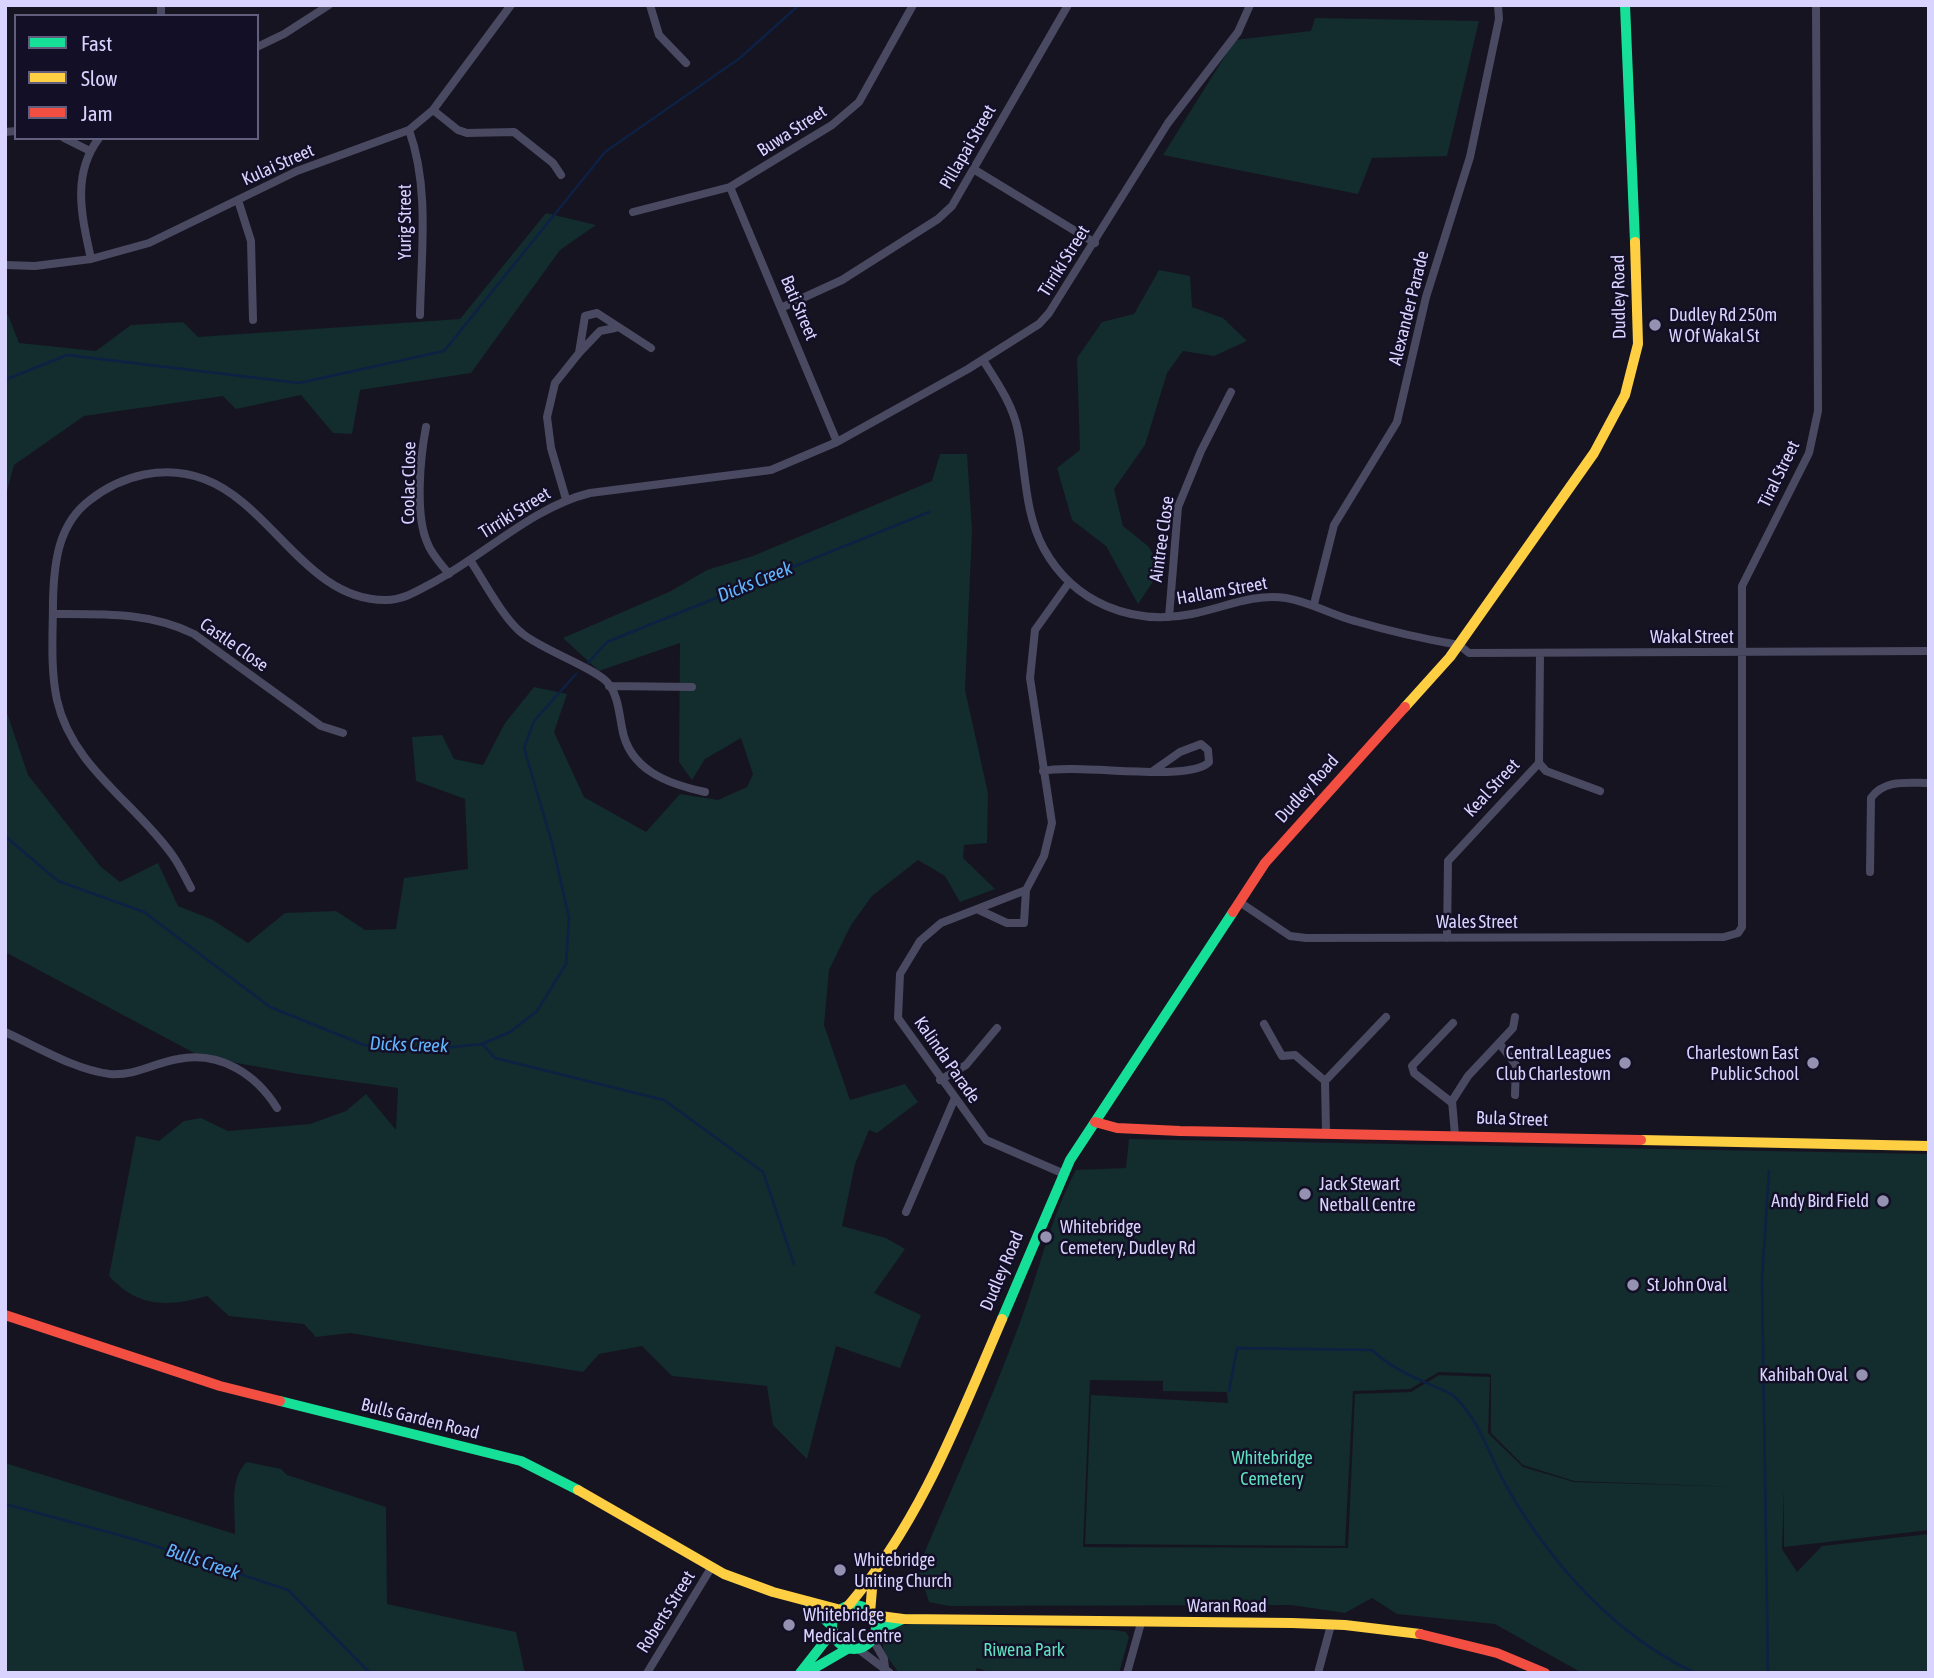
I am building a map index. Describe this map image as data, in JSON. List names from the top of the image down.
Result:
{
  "streets": {
    "main road": [
      "Dudley Road",
      "Bula Street",
      "Bulls Garden Road",
      "Waran Road"
    ],
    "street": [
      "Buwa Street",
      "Pillapai Street",
      "Kulai Street",
      "Yurig Street",
      "Tirriki Street",
      "Bati Street",
      "Alexander Parade",
      "Tiral Street",
      "Coolac Close",
      "Aintree Close",
      "Hallam Street",
      "Wakal Street",
      "Castle Close",
      "Keal Street",
      "Wales Street",
      "Kalinda Parade",
      "Roberts Street"
    ]
  },
  "crossings": [
    ["Buwa Street", "Bati Street"],
    ["Pillapai Street", "Bati Street"],
    ["Kulai Street", "Yurig Street"],
    ["Tirriki Street", "Bati Street"],
    ["Tirriki Street", "Coolac Close"],
    ["Tirriki Street", "Hallam Street"],
    ["Tirriki Street", "Castle Close"],
    ["Dudley Road", "Hallam Street"],
    ["Dudley Road", "Wakal Street"],
    ["Dudley Road", "Wales Street"],
    ["Dudley Road", "Kalinda Parade"],
    ["Dudley Road", "Bula Street"],
    ["Dudley Road", "Bulls Garden Road"],
    ["Dudley Road", "Waran Road"],
    ["Alexander Parade", "Hallam Street"],
    ["Tiral Street", "Wakal Street"],
    ["Tiral Street", "Wales Street"],
    ["Aintree Close", "Hallam Street"],
    ["Hallam Street", "Wakal Street"],
    ["Wakal Street", "Keal Street"],
    ["Keal Street", "Wales Street"],
    ["Bulls Garden Road", "Waran Road"],
    ["Bulls Garden Road", "Roberts Street"]
  ],
  "water": ["Dicks Creek", "Bulls Creek"],
  "parks": ["Whitebridge Cemetery", "Riwena Park"],
  "places": [
    "Dudley Rd 250m W Of Wakal St",
    "Central Leagues Club Charlestown",
    "Charlestown East Public School",
    "Jack Stewart Netball Centre",
    "Andy Bird Field",
    "Whitebridge Cemetery, Dudley Rd",
    "St John Oval",
    "Kahibah Oval",
    "Whitebridge Uniting Church",
    "Whitebridge Medical Centre"
  ],
  "legend": ["Fast", "Slow", "Jam"]
}
